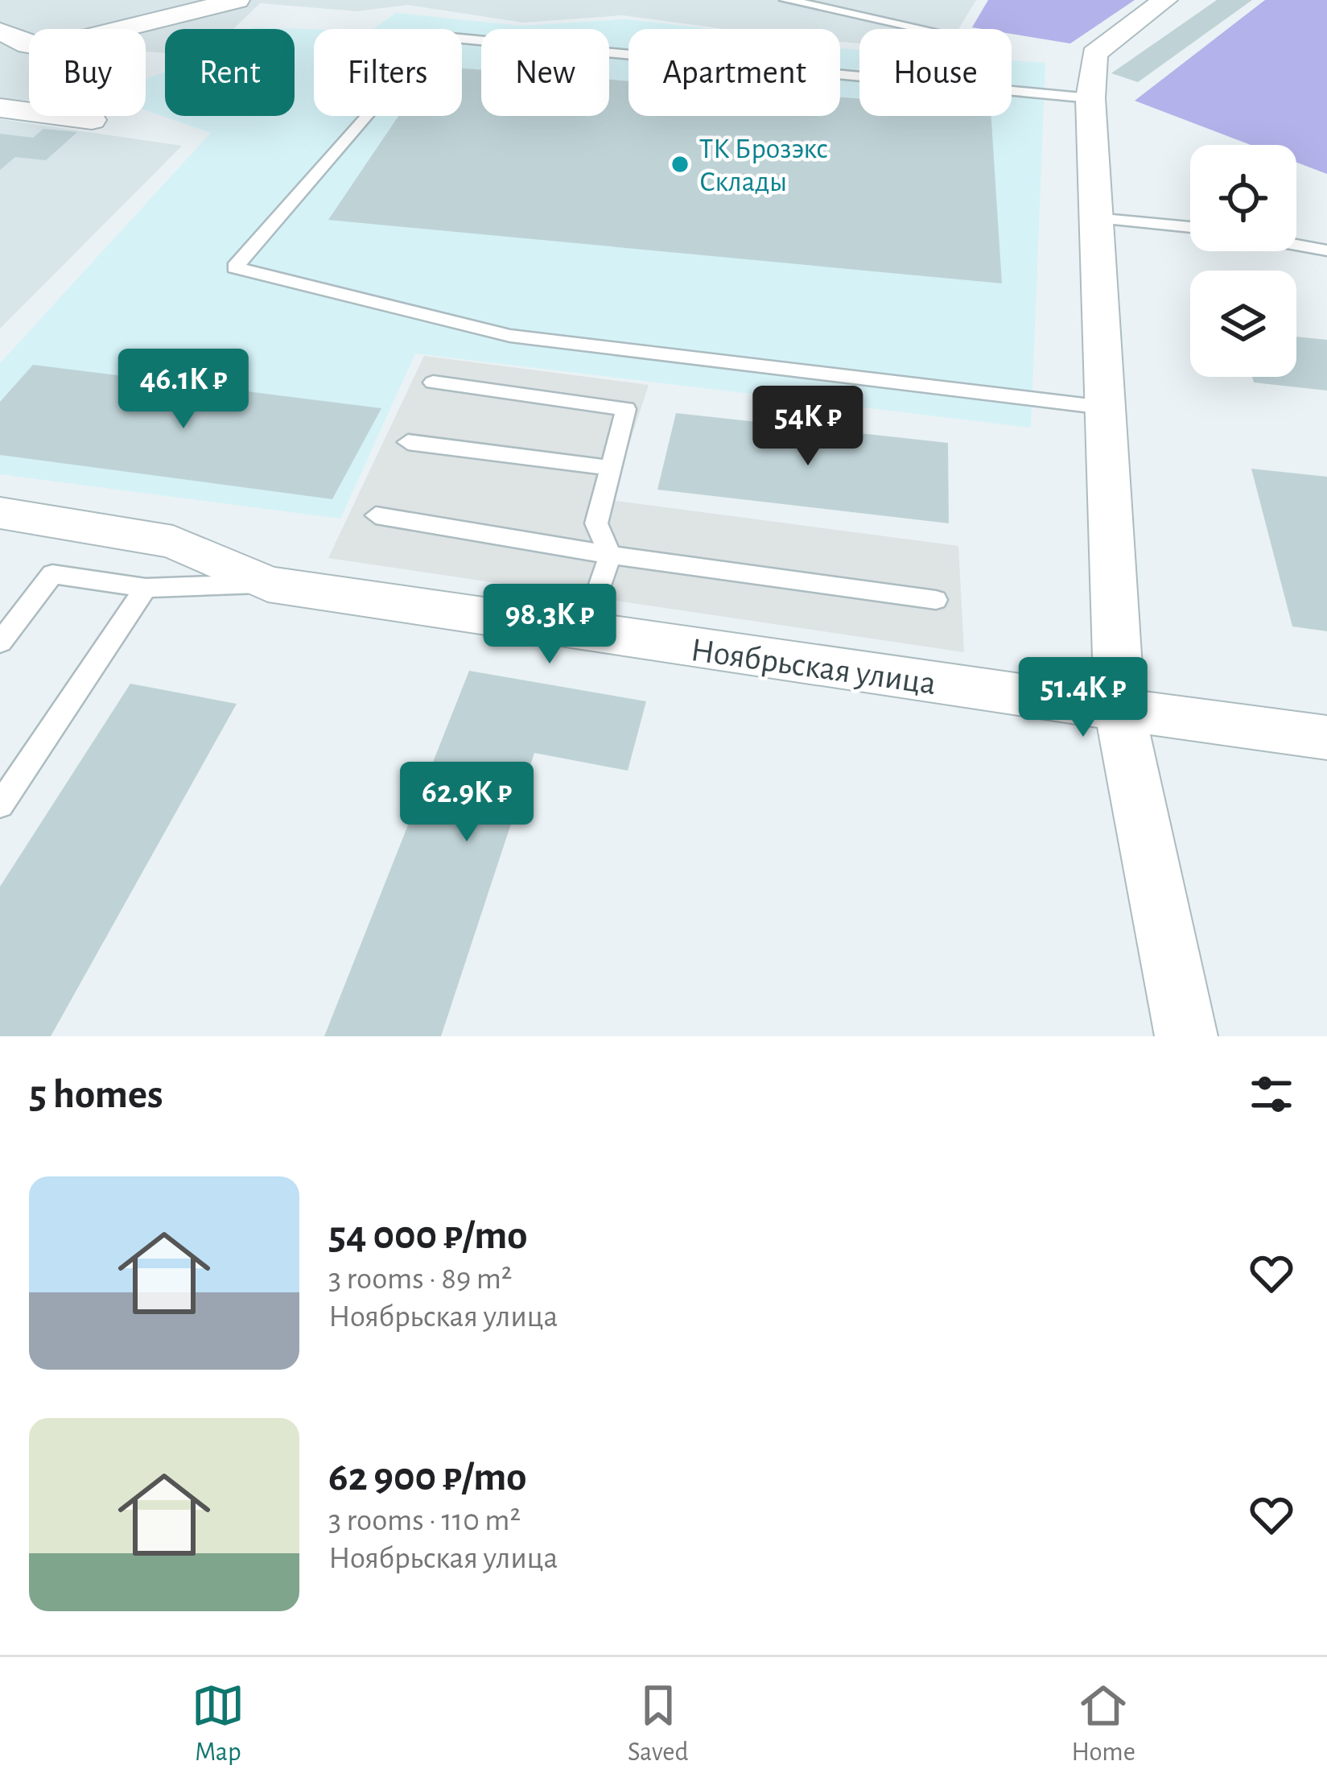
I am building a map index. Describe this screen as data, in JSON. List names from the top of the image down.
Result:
{
  "streets": {
    "street": ["Ноябрьская улица"]
  },
  "places": ["ТК Брозэкс Склады"],
  "page": {
    "chip": [
      "Buy",
      "Rent",
      "Filters",
      "New",
      "Apartment",
      "House"
    ],
    "price": [
      "46.1K ₽",
      "54K ₽",
      "98.3K ₽",
      "51.4K ₽",
      "62.9K ₽"
    ],
    "heading": "5 homes",
    "list": [
      {
        "name": "54 000 ₽/mo",
        "note": "3 rooms · 89 m² · Ноябрьская улица"
      },
      {
        "name": "62 900 ₽/mo",
        "note": "3 rooms · 110 m² · Ноябрьская улица"
      }
    ],
    "tabs": ["Map", "Saved", "Home"]
  }
}
